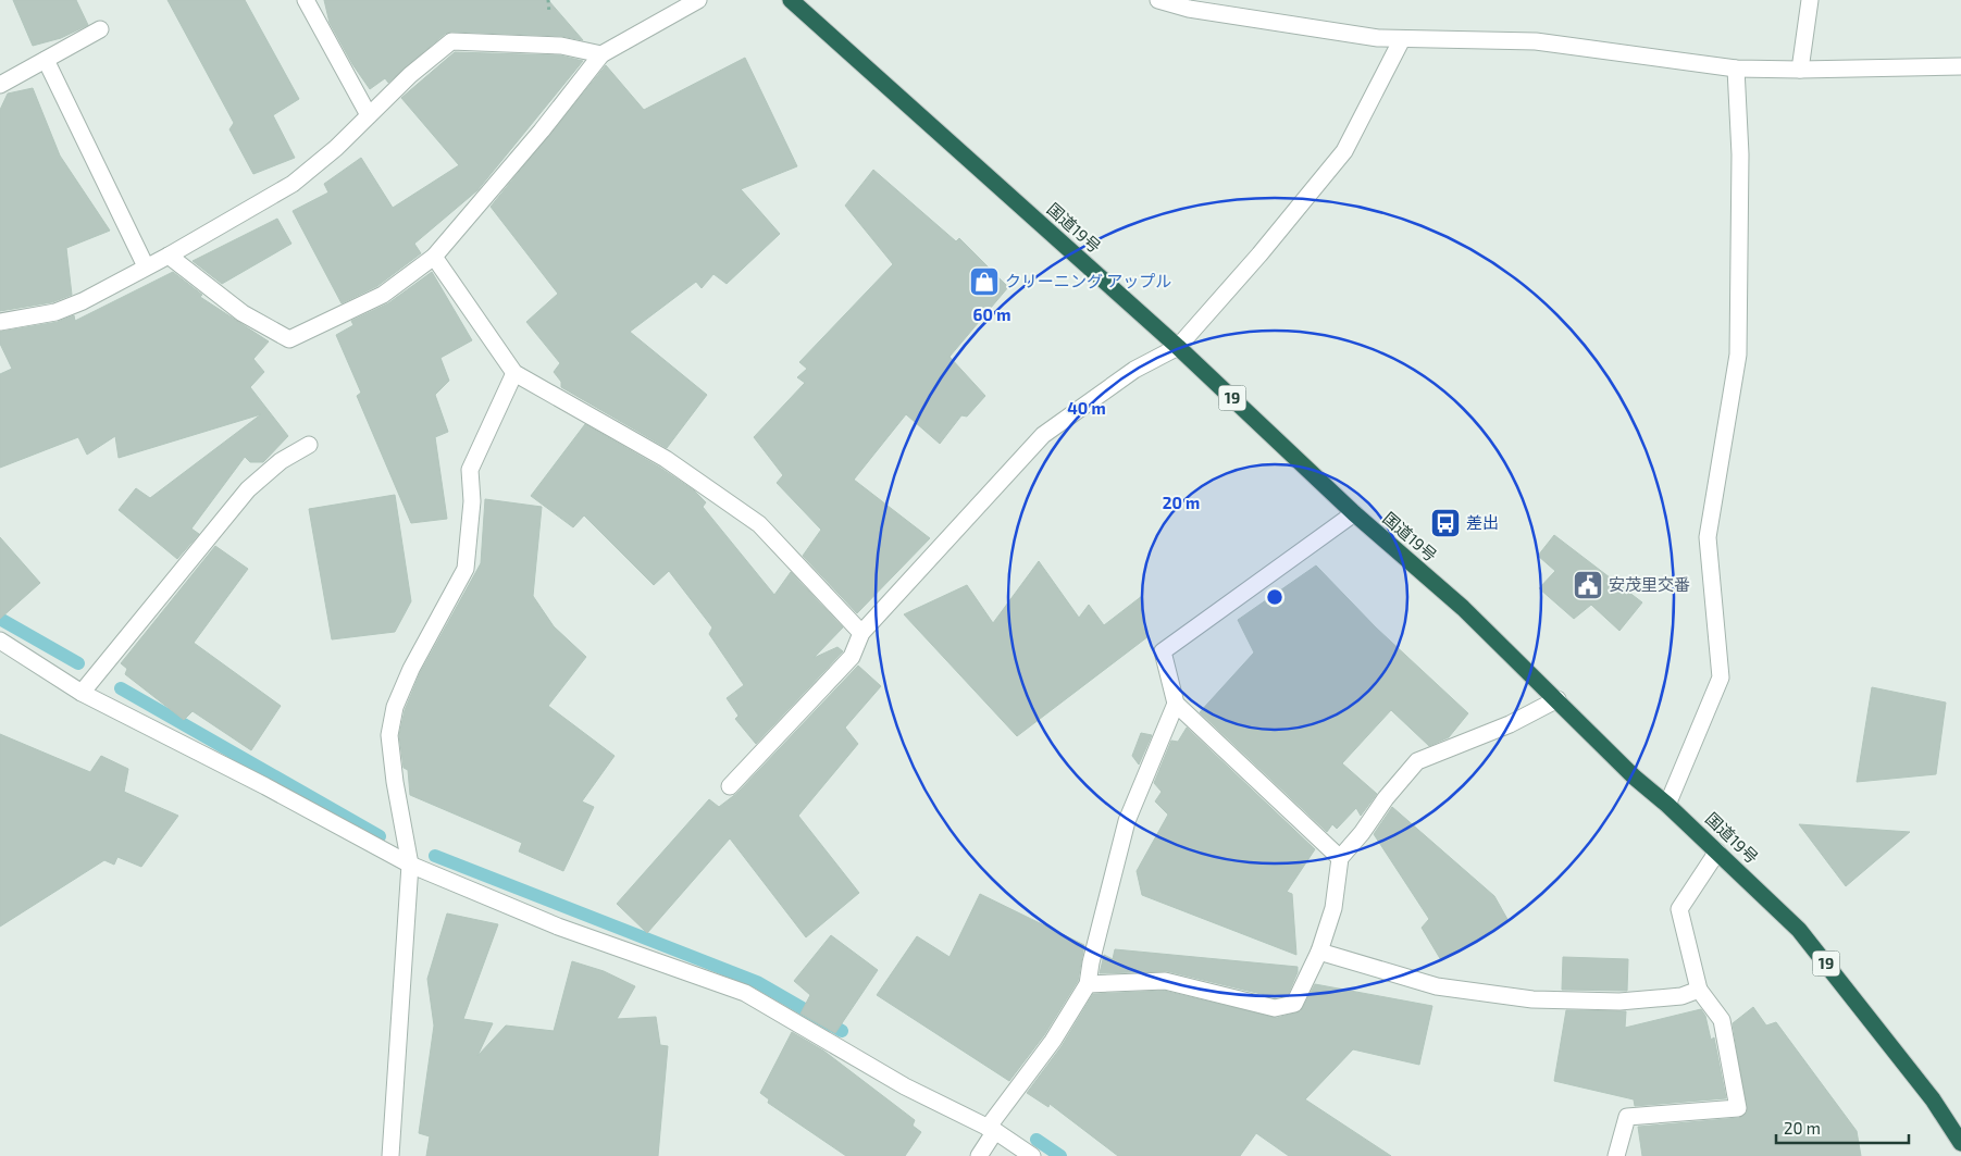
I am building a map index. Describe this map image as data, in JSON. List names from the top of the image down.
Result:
{
  "streets": {
    "highway": ["国道19号", "19"]
  },
  "places": {
    "shop": ["クリーニング アップル"],
    "bus stop": ["差出"],
    "public building": ["安茂里交番"]
  },
  "scale_bar": "20 m",
  "rings": ["60 m", "40 m", "20 m"]
}
